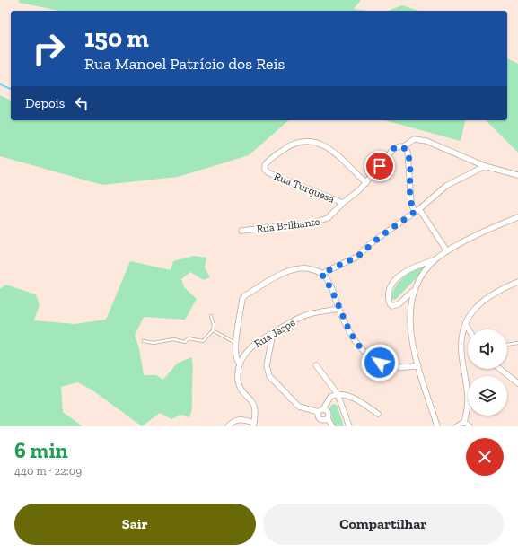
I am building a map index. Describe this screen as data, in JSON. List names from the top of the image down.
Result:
{
  "streets": {
    "street": ["Rua Turquesa", "Rua Brilhante", "Rua Jaspe"]
  },
  "crossings": [
    ["Rua Turquesa", "Rua Brilhante"]
  ],
  "page": {
    "turn": ["150 m", "Rua Manoel Patrício dos Reis"],
    "then": "Depois",
    "heading": ["6 min", "440 m · 22:09"],
    "buttons": ["Sair", "Compartilhar"]
  }
}
